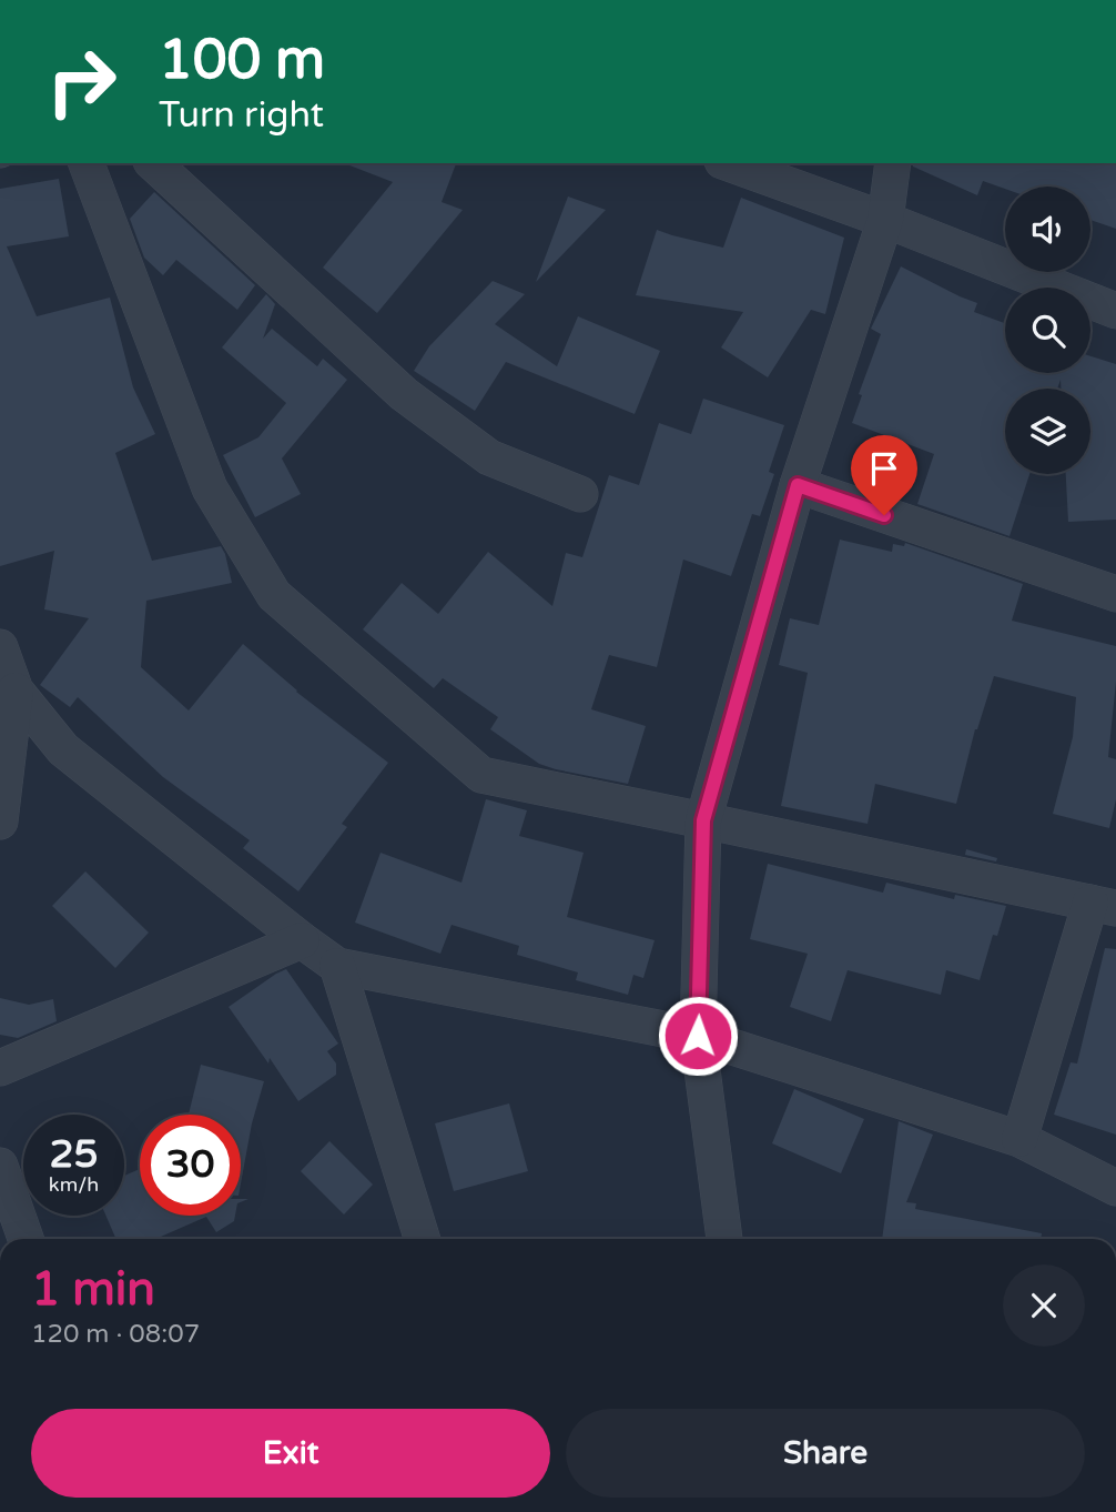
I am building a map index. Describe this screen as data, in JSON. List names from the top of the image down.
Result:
{
  "page": {
    "turn": ["100 m", "Turn right"],
    "speed": "25 km/h",
    "limit": "30",
    "heading": ["1 min", "120 m · 08:07"],
    "buttons": ["Exit", "Share"]
  }
}
